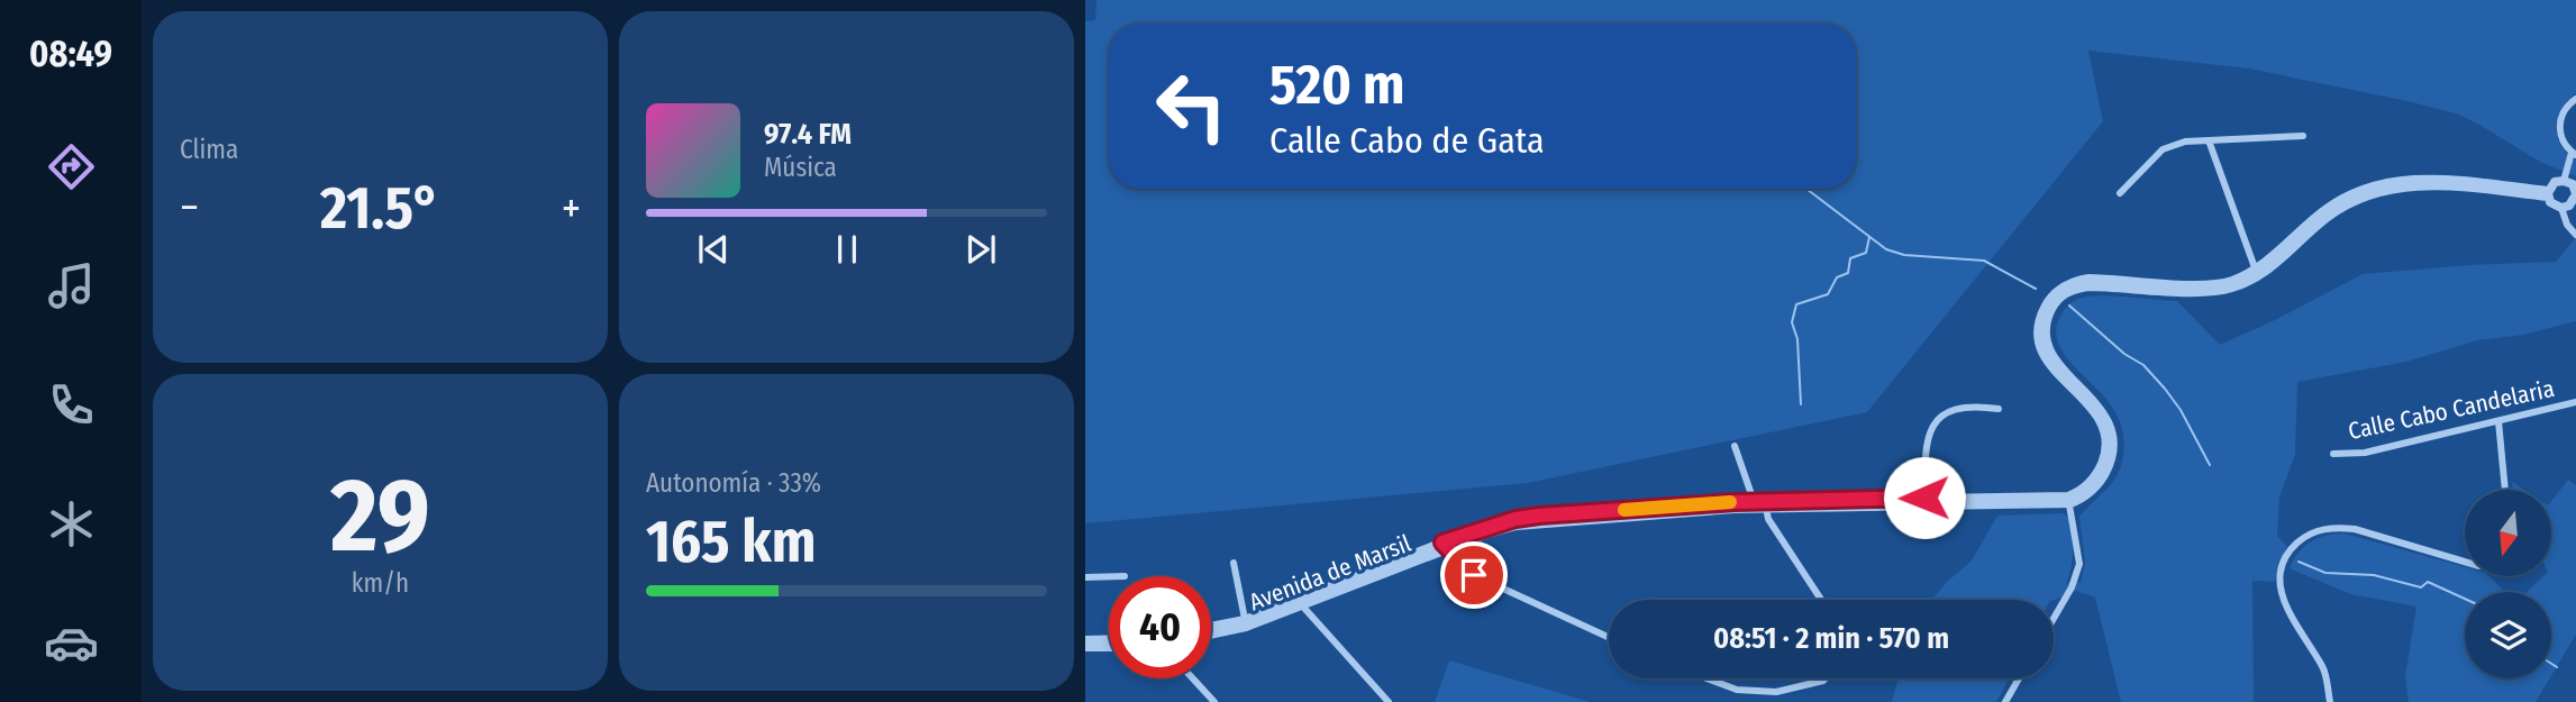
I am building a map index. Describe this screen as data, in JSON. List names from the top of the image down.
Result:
{
  "streets": {
    "street": ["Calle Cabo Candelaria", "Avenida de Marsil"]
  },
  "north": "bottom",
  "page": {
    "tabs": "08:49",
    "tile": [
      "Clima",
      ["29", "km/h"],
      ["Autonomía · 33%", "165 km"]
    ],
    "turn": ["520 m", "Calle Cabo de Gata"],
    "song": ["97.4 FM", "Música"],
    "heat": ["−", "21.5°", "+"],
    "limit": "40",
    "trip": "08:51 · 2 min · 570 m"
  }
}
